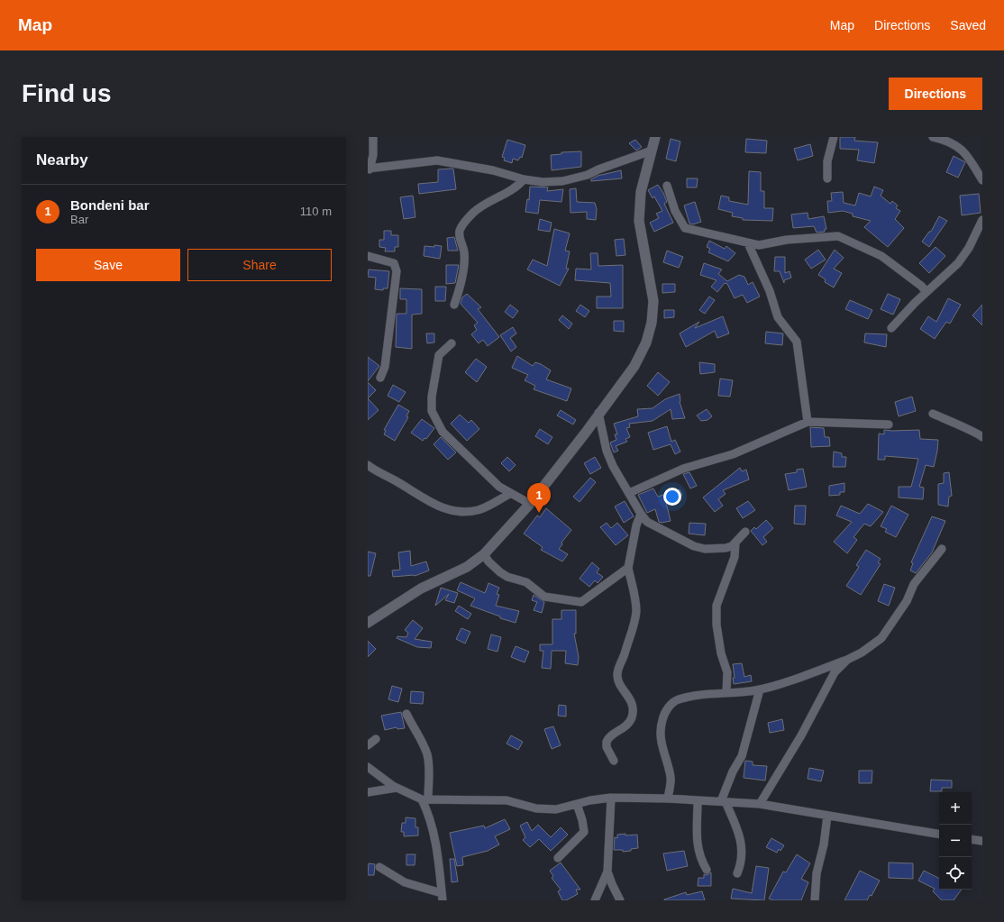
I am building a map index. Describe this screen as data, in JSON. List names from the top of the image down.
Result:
{
  "page": {
    "header": "Map",
    "nav": ["Map", "Directions", "Saved"],
    "buttons": [
      "Directions",
      ["Save", "Share"]
    ],
    "title": "Find us",
    "heading": "Nearby",
    "list": [
      {
        "mark": "1",
        "name": "Bondeni bar",
        "note": "Bar",
        "value": "110 m"
      }
    ],
    "pins": "1",
    "map_buttons": ["+", "−"]
  }
}
